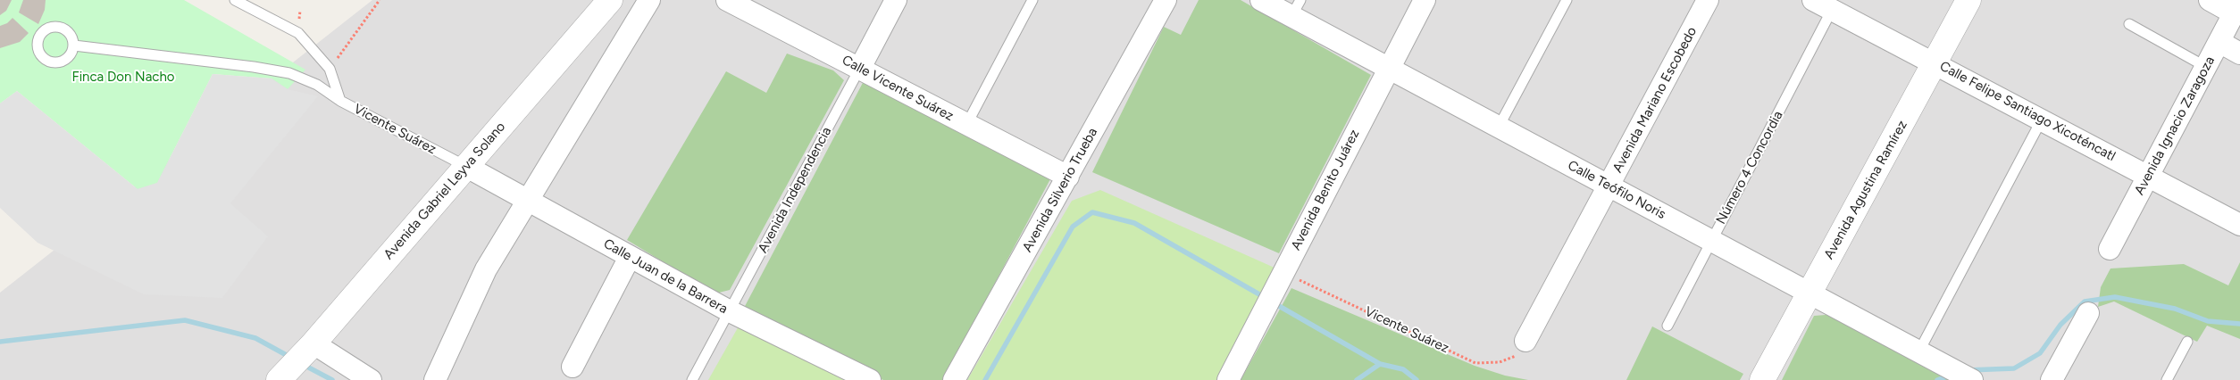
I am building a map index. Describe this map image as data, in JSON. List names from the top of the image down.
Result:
{
  "streets": {
    "street": [
      "Calle Vicente Suárez",
      "Avenida Mariano Escobedo",
      "Calle Felipe Santiago Xicoténcatl",
      "Avenida Ignacio Zaragoza",
      "Avenida Independencia",
      "Avenida Silverio Trueba",
      "Avenida Benito Juárez",
      "Calle Teófilo Noris",
      "Avenida Agustina Ramírez",
      "Avenida Gabriel Leyva Solano",
      "Calle Juan de la Barrera"
    ],
    "lane": ["Vicente Suárez", "Número 4 Concordia"]
  },
  "crossings": [
    ["Calle Vicente Suárez", "Avenida Independencia"],
    ["Calle Vicente Suárez", "Avenida Silverio Trueba"],
    ["Avenida Mariano Escobedo", "Vicente Suárez"],
    ["Avenida Mariano Escobedo", "Calle Teófilo Noris"],
    ["Calle Felipe Santiago Xicoténcatl", "Avenida Ignacio Zaragoza"],
    ["Calle Felipe Santiago Xicoténcatl", "Número 4 Concordia"],
    ["Calle Felipe Santiago Xicoténcatl", "Avenida Agustina Ramírez"],
    ["Vicente Suárez", "Avenida Benito Juárez"],
    ["Vicente Suárez", "Avenida Gabriel Leyva Solano"],
    ["Vicente Suárez", "Calle Juan de la Barrera"],
    ["Número 4 Concordia", "Calle Teófilo Noris"],
    ["Avenida Independencia", "Calle Juan de la Barrera"],
    ["Avenida Benito Juárez", "Calle Teófilo Noris"],
    ["Calle Teófilo Noris", "Avenida Agustina Ramírez"],
    ["Avenida Gabriel Leyva Solano", "Calle Juan de la Barrera"]
  ],
  "parks": ["Finca Don Nacho"]
}
